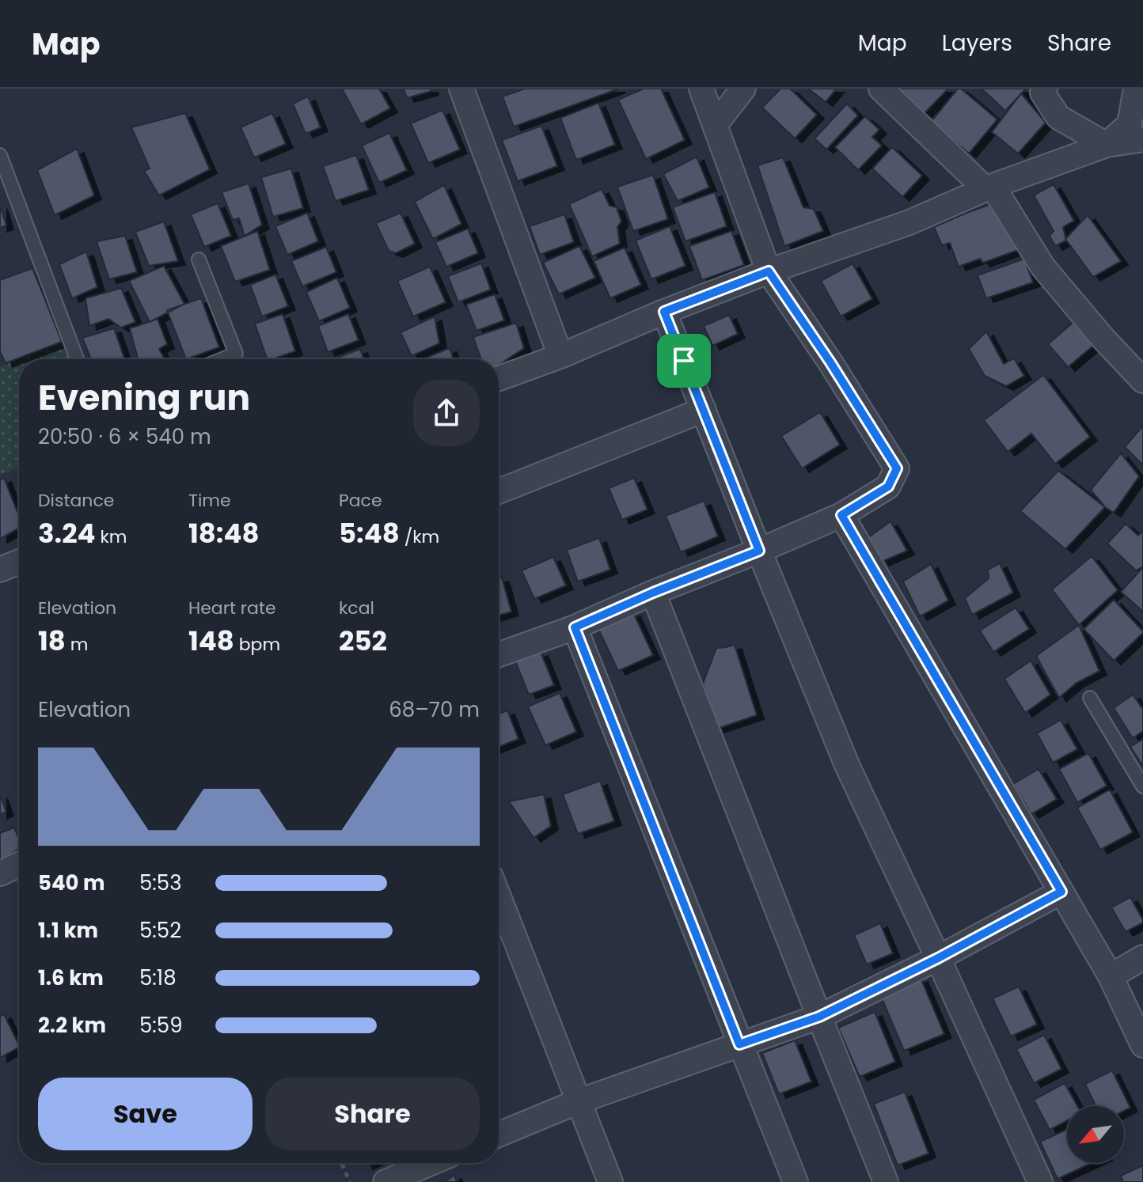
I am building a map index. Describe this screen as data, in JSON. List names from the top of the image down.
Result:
{
  "north": "bottom left",
  "page": {
    "header": "Map",
    "nav": ["Map", "Layers", "Share"],
    "heading": ["Evening run", "20:50 · 6 × 540 m"],
    "stats": [
      ["Distance", "3.24 km"],
      ["Time", "18:48"],
      ["Pace", "5:48 /km"],
      ["Elevation", "18 m"],
      ["Heart rate", "148 bpm"],
      ["kcal", "252"]
    ],
    "chart": ["Elevation", "68–70 m"],
    "list": [
      {
        "name": "540 m",
        "note": "5:53"
      },
      {
        "name": "1.1 km",
        "note": "5:52"
      },
      {
        "name": "1.6 km",
        "note": "5:18"
      },
      {
        "name": "2.2 km",
        "note": "5:59"
      }
    ],
    "buttons": ["Save", "Share"]
  }
}
